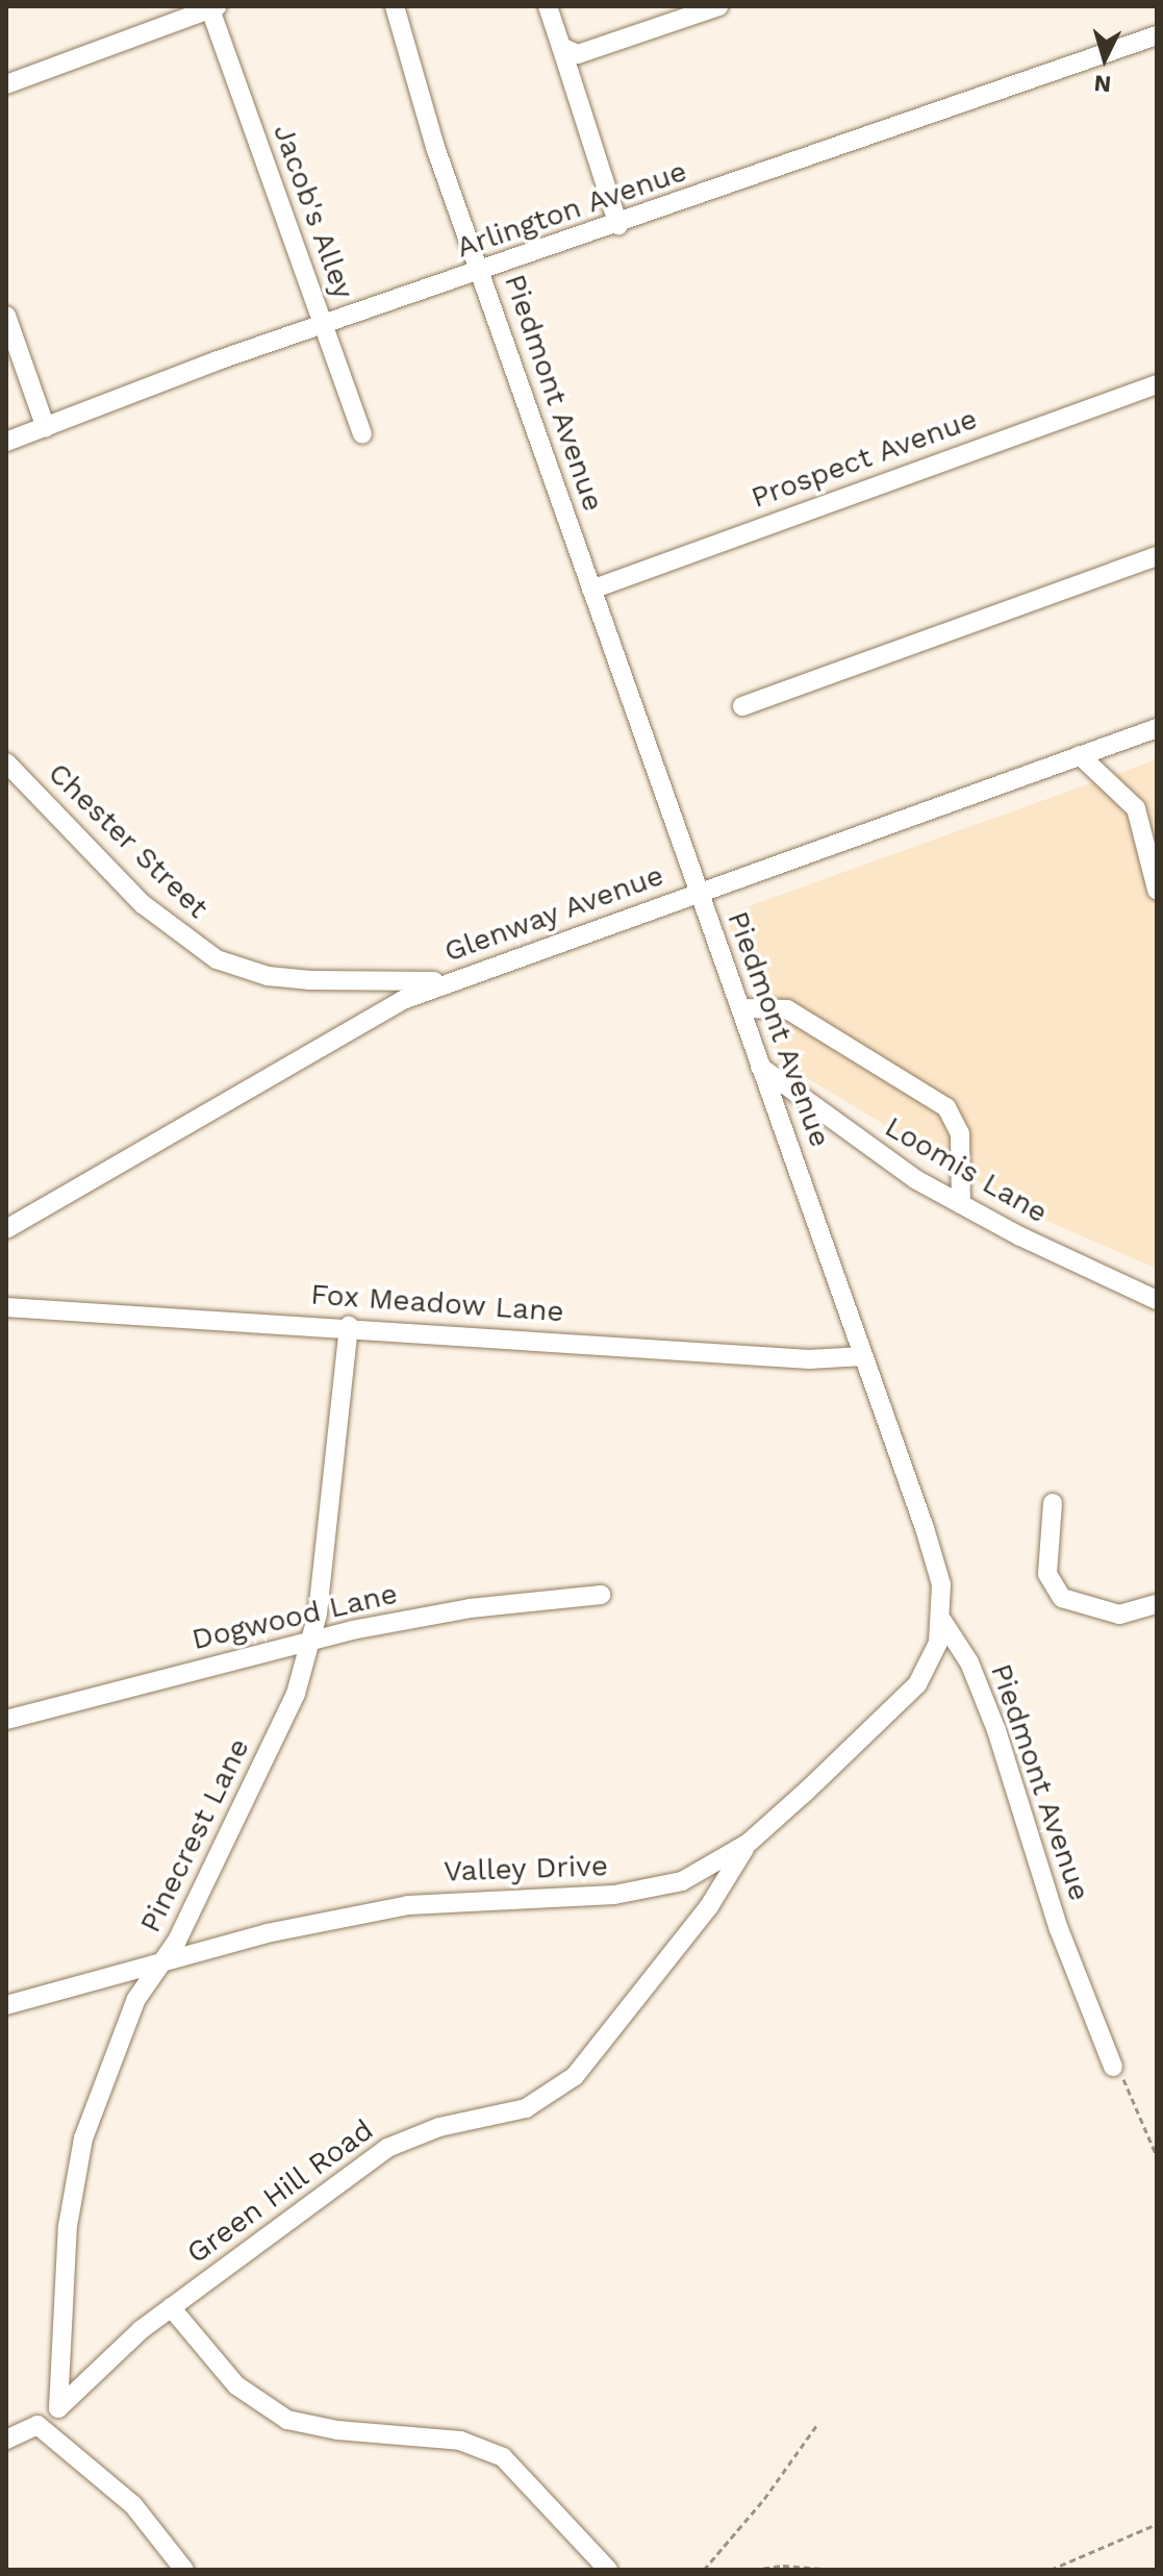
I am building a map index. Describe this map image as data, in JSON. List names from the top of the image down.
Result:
{
  "streets": {
    "street": [
      "Arlington Avenue",
      "Jacob's Alley",
      "Piedmont Avenue",
      "Prospect Avenue",
      "Chester Street",
      "Glenway Avenue",
      "Loomis Lane",
      "Fox Meadow Lane",
      "Dogwood Lane",
      "Pinecrest Lane",
      "Valley Drive",
      "Green Hill Road"
    ]
  },
  "crossings": [
    ["Arlington Avenue", "Jacob's Alley"],
    ["Arlington Avenue", "Piedmont Avenue"],
    ["Piedmont Avenue", "Prospect Avenue"],
    ["Piedmont Avenue", "Glenway Avenue"],
    ["Piedmont Avenue", "Loomis Lane"],
    ["Piedmont Avenue", "Fox Meadow Lane"],
    ["Piedmont Avenue", "Valley Drive"],
    ["Chester Street", "Glenway Avenue"],
    ["Fox Meadow Lane", "Pinecrest Lane"],
    ["Dogwood Lane", "Pinecrest Lane"],
    ["Pinecrest Lane", "Valley Drive"],
    ["Pinecrest Lane", "Green Hill Road"],
    ["Valley Drive", "Green Hill Road"]
  ],
  "north": "bottom"
}
